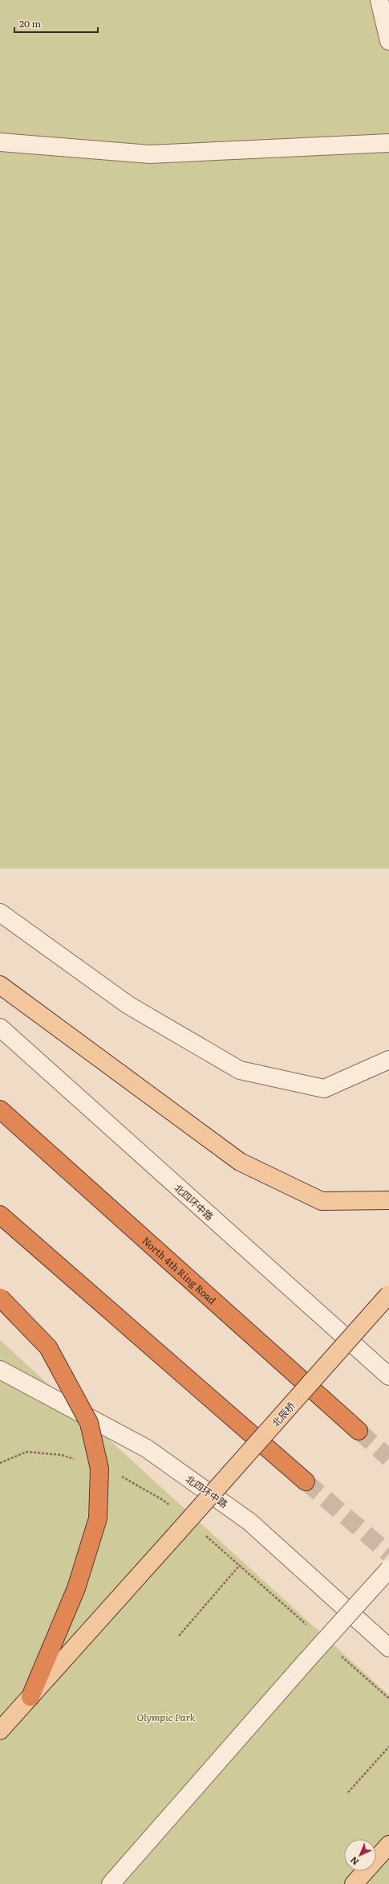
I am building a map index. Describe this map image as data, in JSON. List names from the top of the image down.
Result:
{
  "streets": {
    "highway": ["North 4th Ring Road"],
    "main road": ["北辰桥"],
    "street": ["北四环中路"]
  },
  "parks": ["Olympic Park"],
  "scale_bar": "20 m",
  "north": "bottom left"
}
